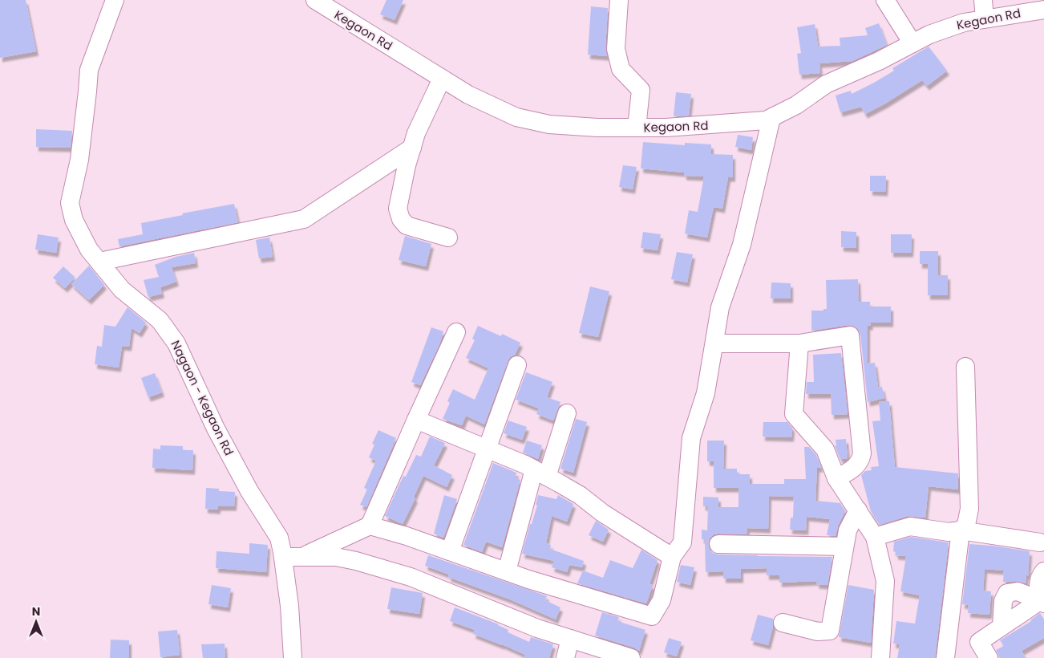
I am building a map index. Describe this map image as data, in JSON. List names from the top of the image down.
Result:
{
  "streets": {
    "street": ["Kegaon Rd", "Nagaon - Kegaon Rd"]
  },
  "north": "top"
}
